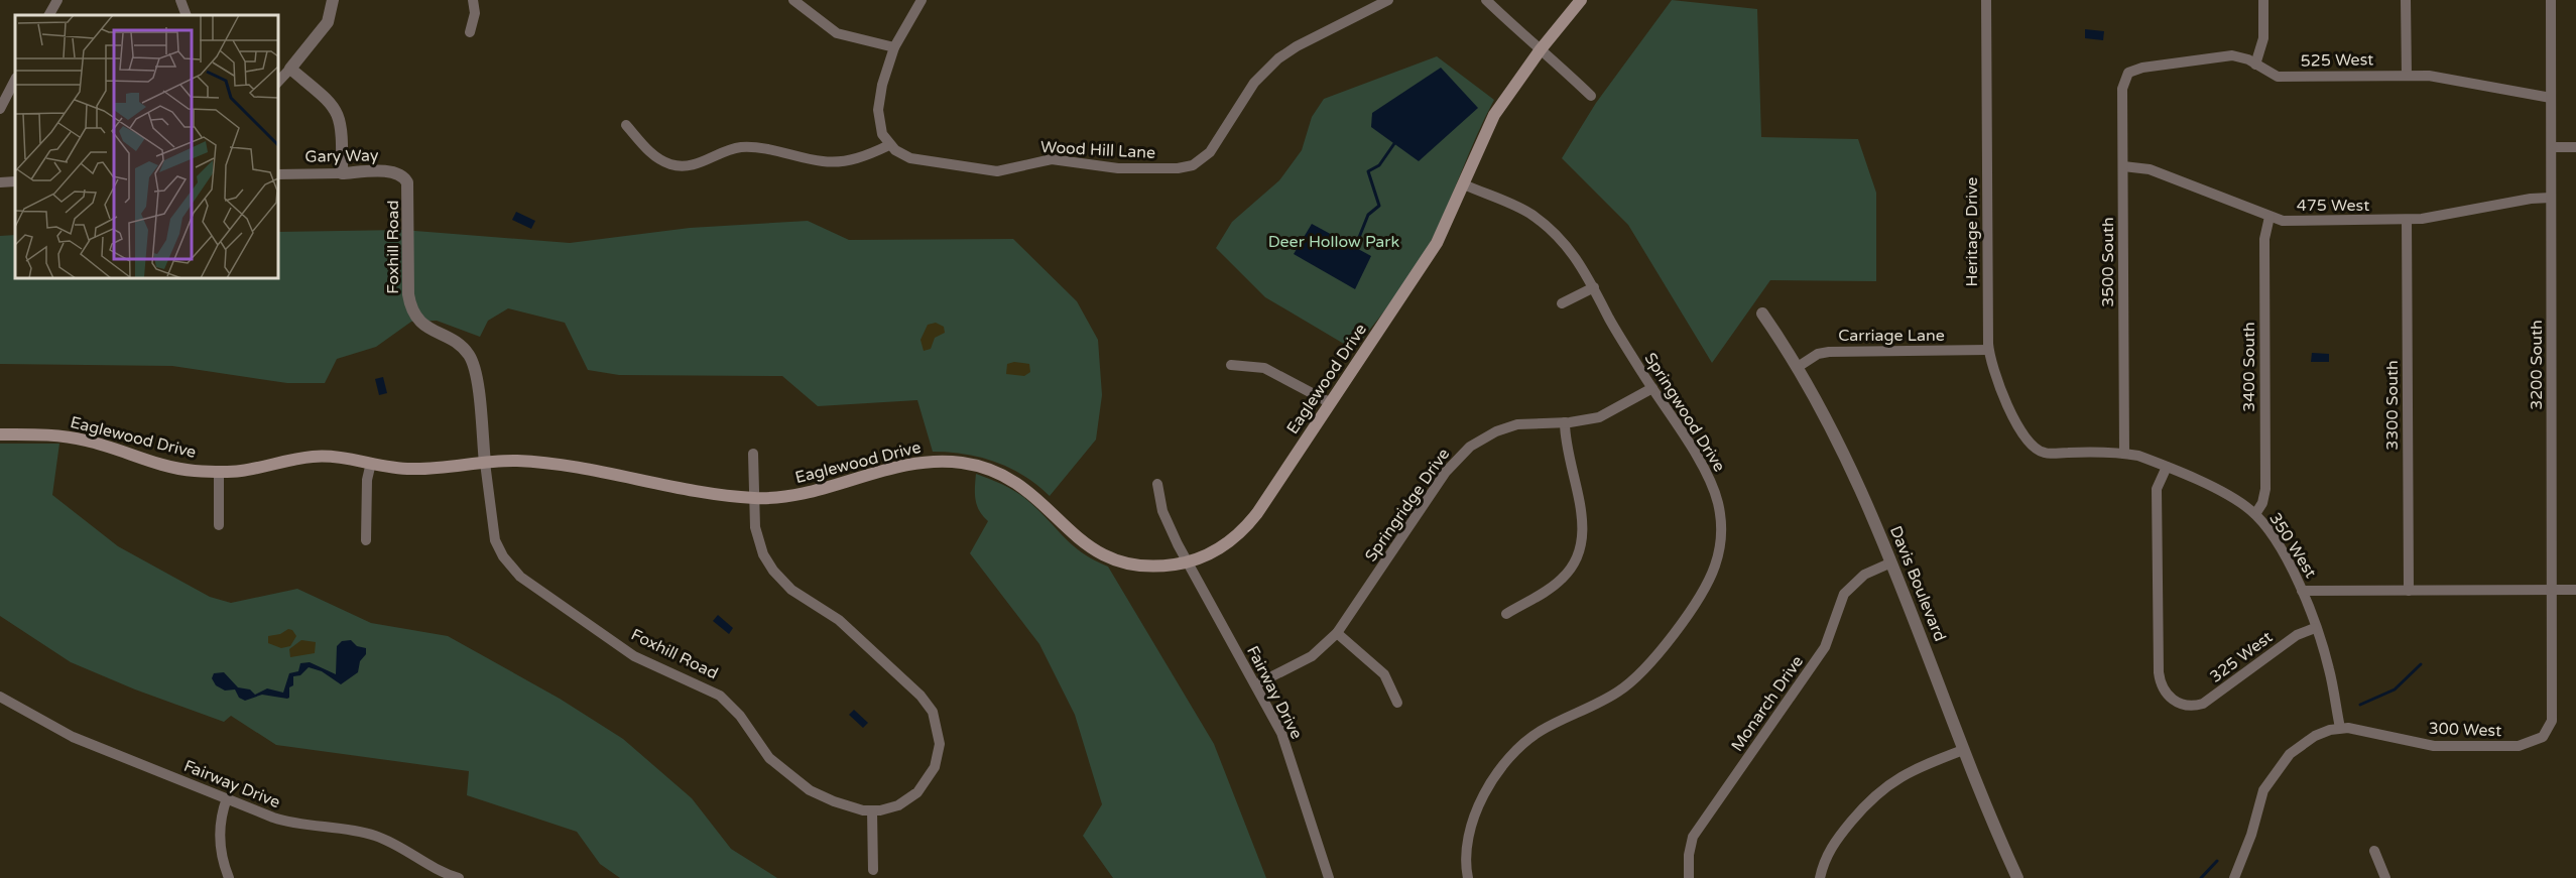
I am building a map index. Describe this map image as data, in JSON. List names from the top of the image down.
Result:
{
  "streets": {
    "main road": ["Eaglewood Drive"],
    "street": [
      "525 West",
      "Wood Hill Lane",
      "Gary Way",
      "475 West",
      "Heritage Drive",
      "Foxhill Road",
      "3500 South",
      "Carriage Lane",
      "3200 South",
      "3400 South",
      "3300 South",
      "Springwood Drive",
      "Springridge Drive",
      "350 West",
      "Davis Boulevard",
      "325 West",
      "Fairway Drive",
      "Monarch Drive",
      "300 West"
    ]
  },
  "crossings": [
    ["525 West", "3500 South"],
    ["525 West", "3200 South"],
    ["Gary Way", "Foxhill Road"],
    ["475 West", "3500 South"],
    ["475 West", "3200 South"],
    ["475 West", "3400 South"],
    ["475 West", "3300 South"],
    ["Heritage Drive", "Carriage Lane"],
    ["Heritage Drive", "350 West"],
    ["Foxhill Road", "Eaglewood Drive"],
    ["3500 South", "350 West"],
    ["Carriage Lane", "Davis Boulevard"],
    ["3200 South", "350 West"],
    ["3200 South", "300 West"],
    ["3400 South", "350 West"],
    ["Eaglewood Drive", "Springwood Drive"],
    ["Eaglewood Drive", "Fairway Drive"],
    ["3300 South", "350 West"],
    ["Springwood Drive", "Springridge Drive"],
    ["Springridge Drive", "Fairway Drive"],
    ["350 West", "325 West"],
    ["Davis Boulevard", "Monarch Drive"]
  ],
  "parks": ["Deer Hollow Park"]
}
